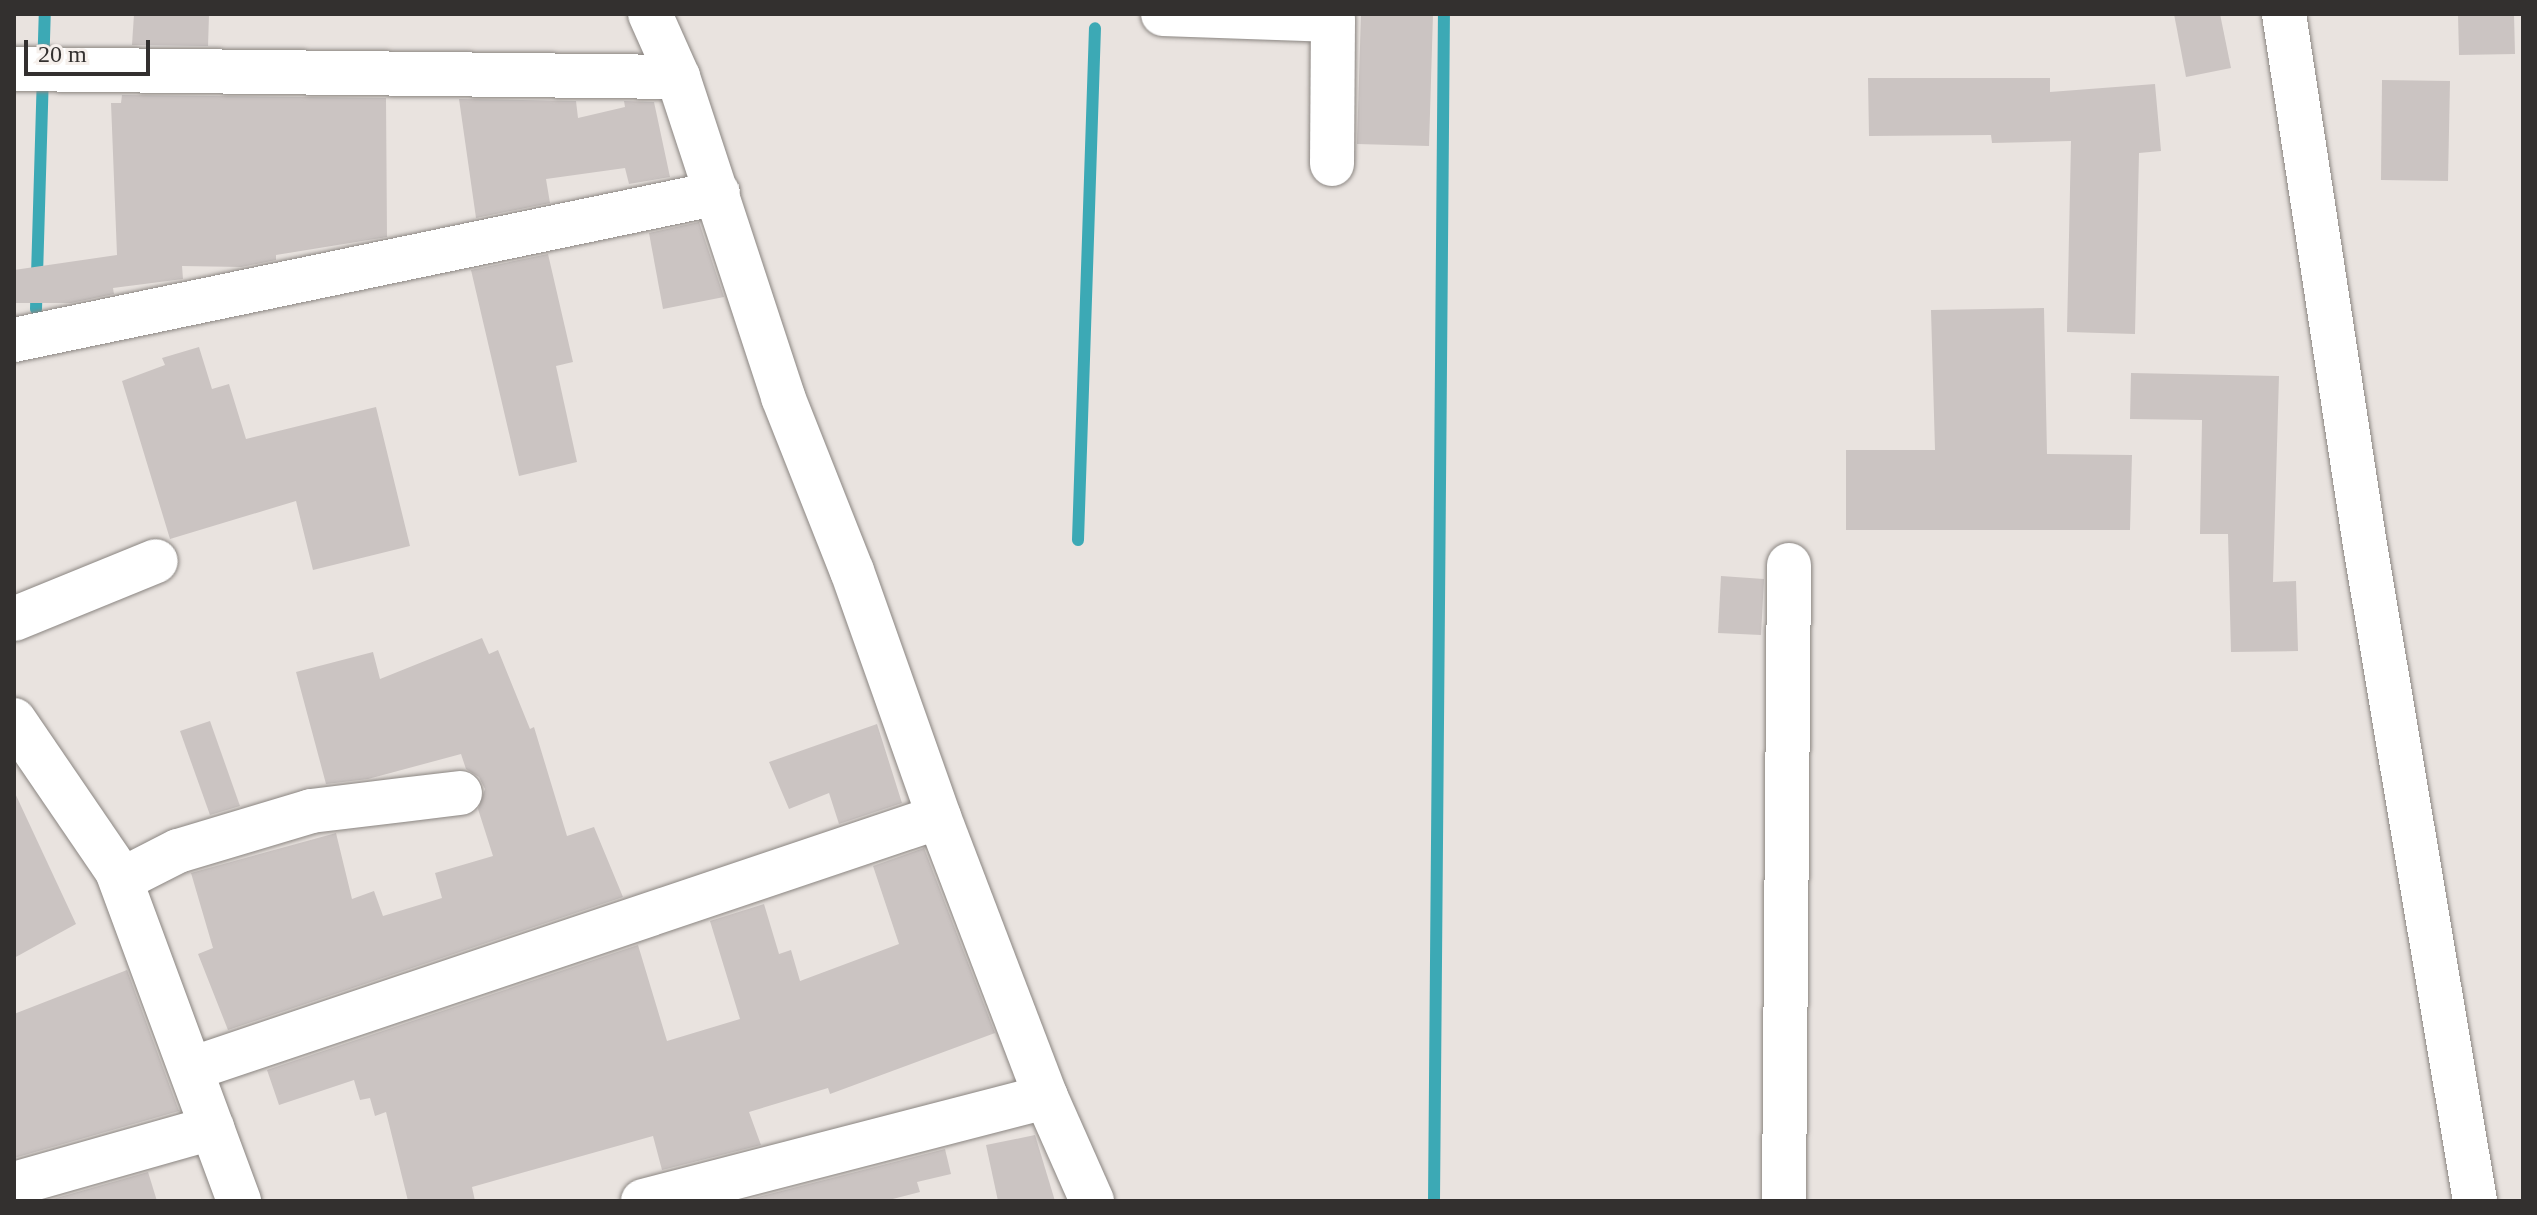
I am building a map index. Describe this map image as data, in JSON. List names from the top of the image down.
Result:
{
  "scale_bar": "20 m"
}
